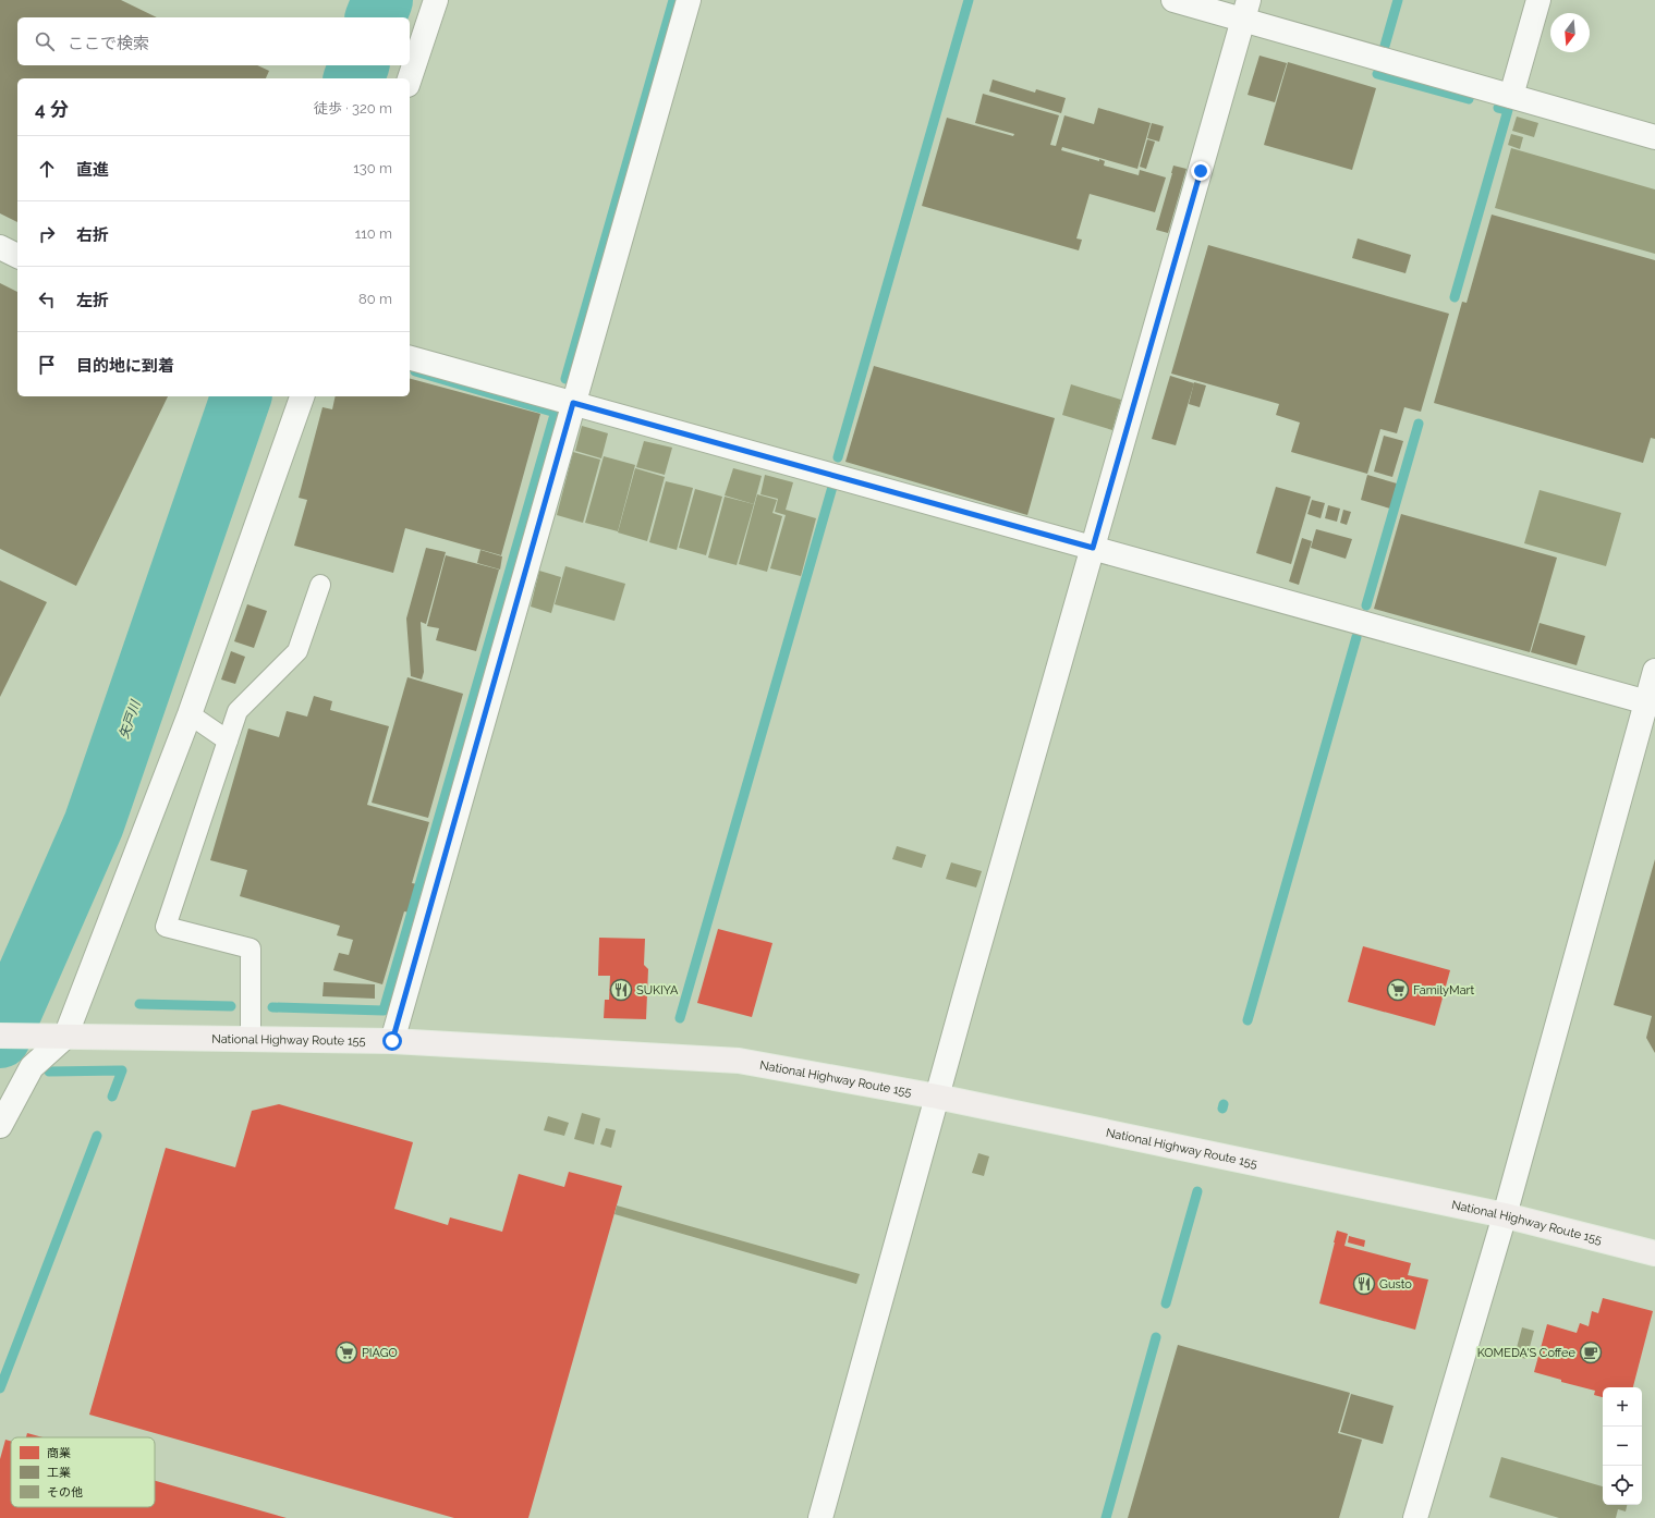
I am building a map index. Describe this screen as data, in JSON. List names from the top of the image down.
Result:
{
  "streets": {
    "highway": ["National Highway Route 155"]
  },
  "water": ["矢戸川"],
  "places": {
    "restaurant": ["SUKIYA", "Gusto"],
    "supermarket": ["FamilyMart", "PIAGO"],
    "cafe": ["KOMEDA'S Coffee"]
  },
  "legend": ["商業", "工業", "その他"],
  "north": "bottom",
  "page": {
    "search": "ここで検索",
    "heading": ["4 分", "徒歩 · 320 m"],
    "list": [
      ["直進", "130 m"],
      ["右折", "110 m"],
      ["左折", "80 m"],
      "目的地に到着"
    ],
    "map_buttons": ["+", "−"]
  }
}
